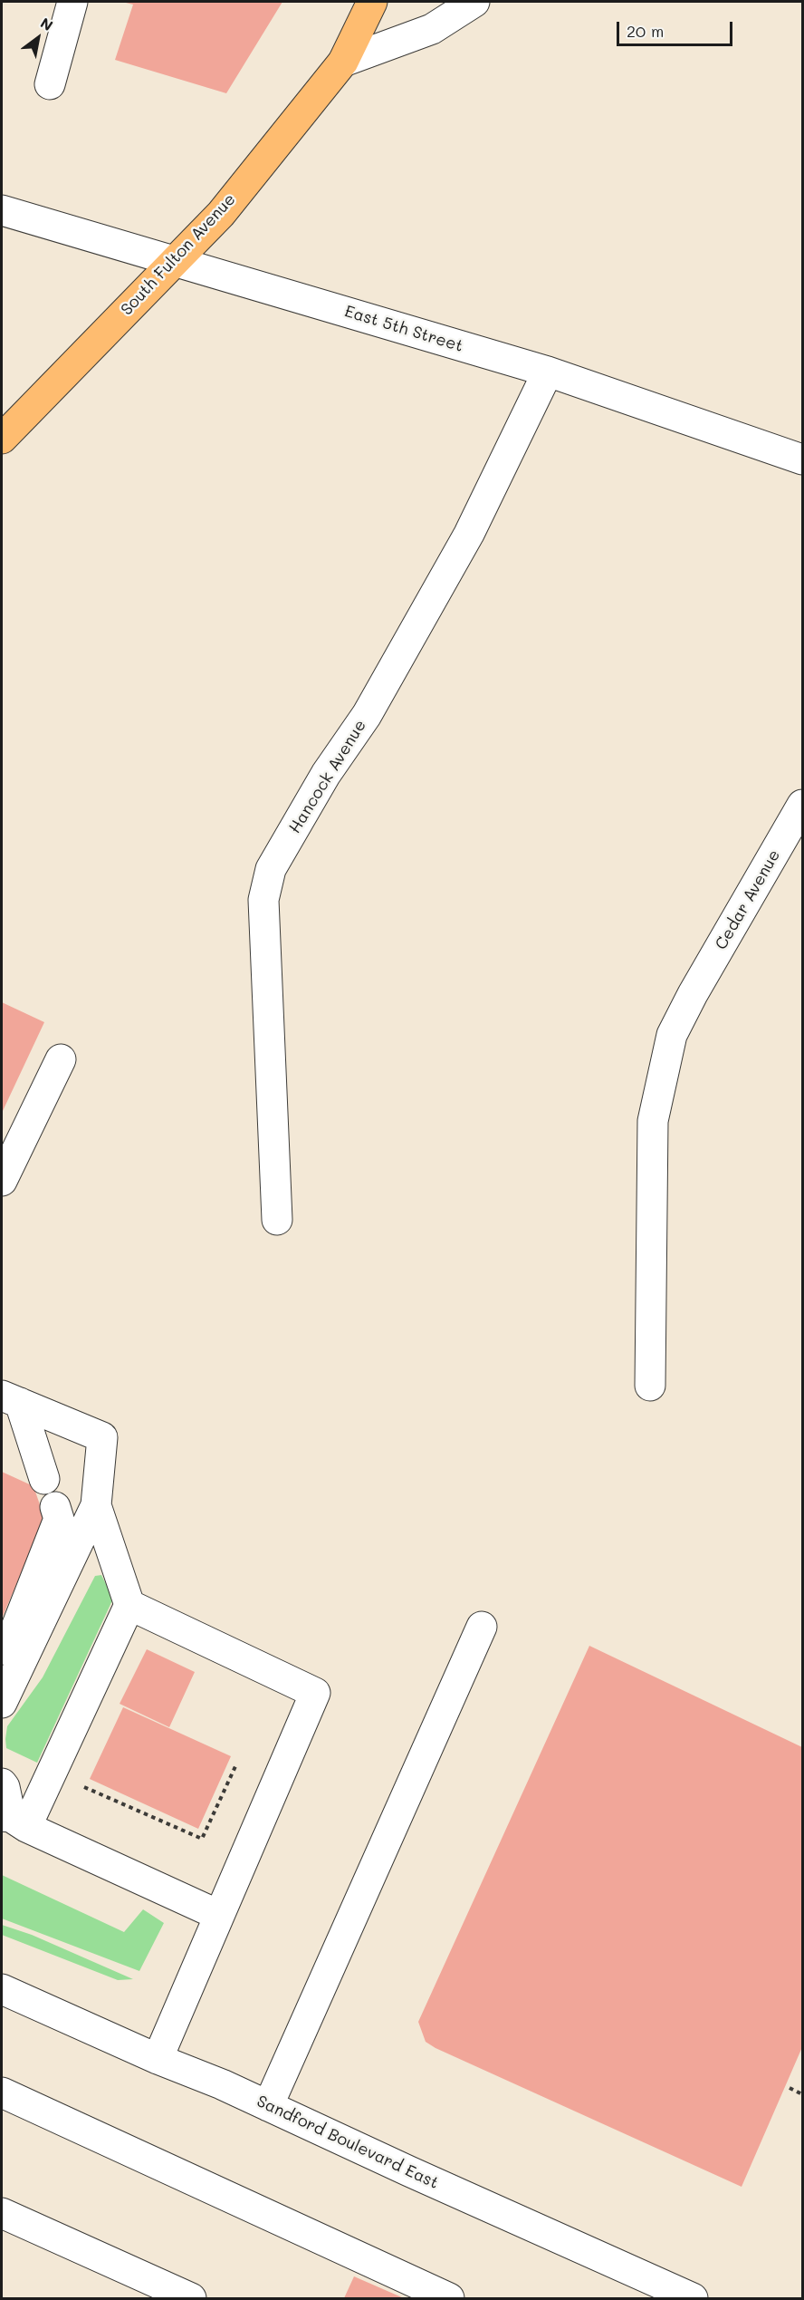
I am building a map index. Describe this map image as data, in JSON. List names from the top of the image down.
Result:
{
  "streets": {
    "main road": ["South Fulton Avenue"],
    "street": [
      "East 5th Street",
      "Hancock Avenue",
      "Cedar Avenue",
      "Sandford Boulevard East"
    ]
  },
  "crossings": [
    ["South Fulton Avenue", "East 5th Street"],
    ["East 5th Street", "Hancock Avenue"]
  ],
  "scale_bar": "20 m",
  "north": "top right"
}
